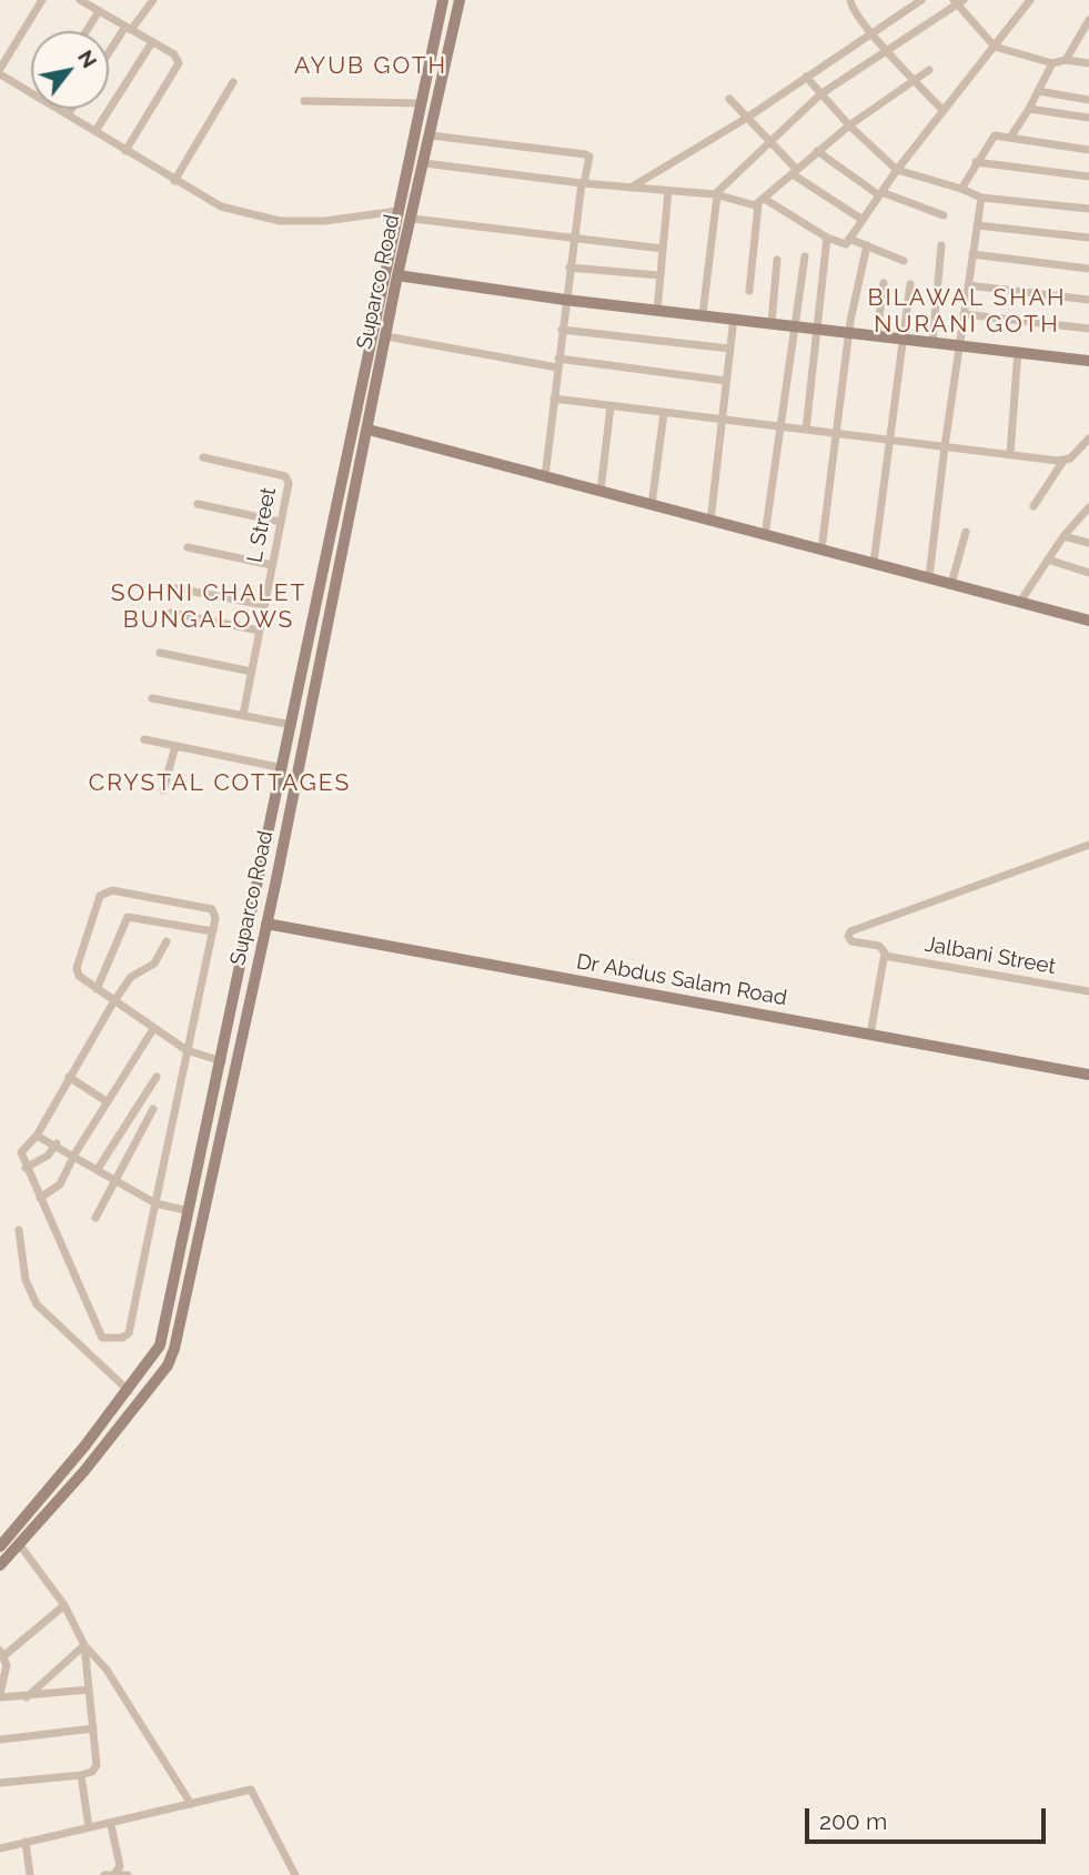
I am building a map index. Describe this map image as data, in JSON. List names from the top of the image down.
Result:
{
  "streets": {
    "main road": ["Suparco Road", "Dr Abdus Salam Road"],
    "street": ["L Street", "Jalbani Street"]
  },
  "crossings": [
    ["Suparco Road", "Dr Abdus Salam Road"]
  ],
  "districts": [
    "AYUB GOTH",
    "BILAWAL SHAH NURANI GOTH",
    "SOHNI CHALET BUNGALOWS",
    "CRYSTAL COTTAGES"
  ],
  "scale_bar": "200 m",
  "north": "top right"
}
